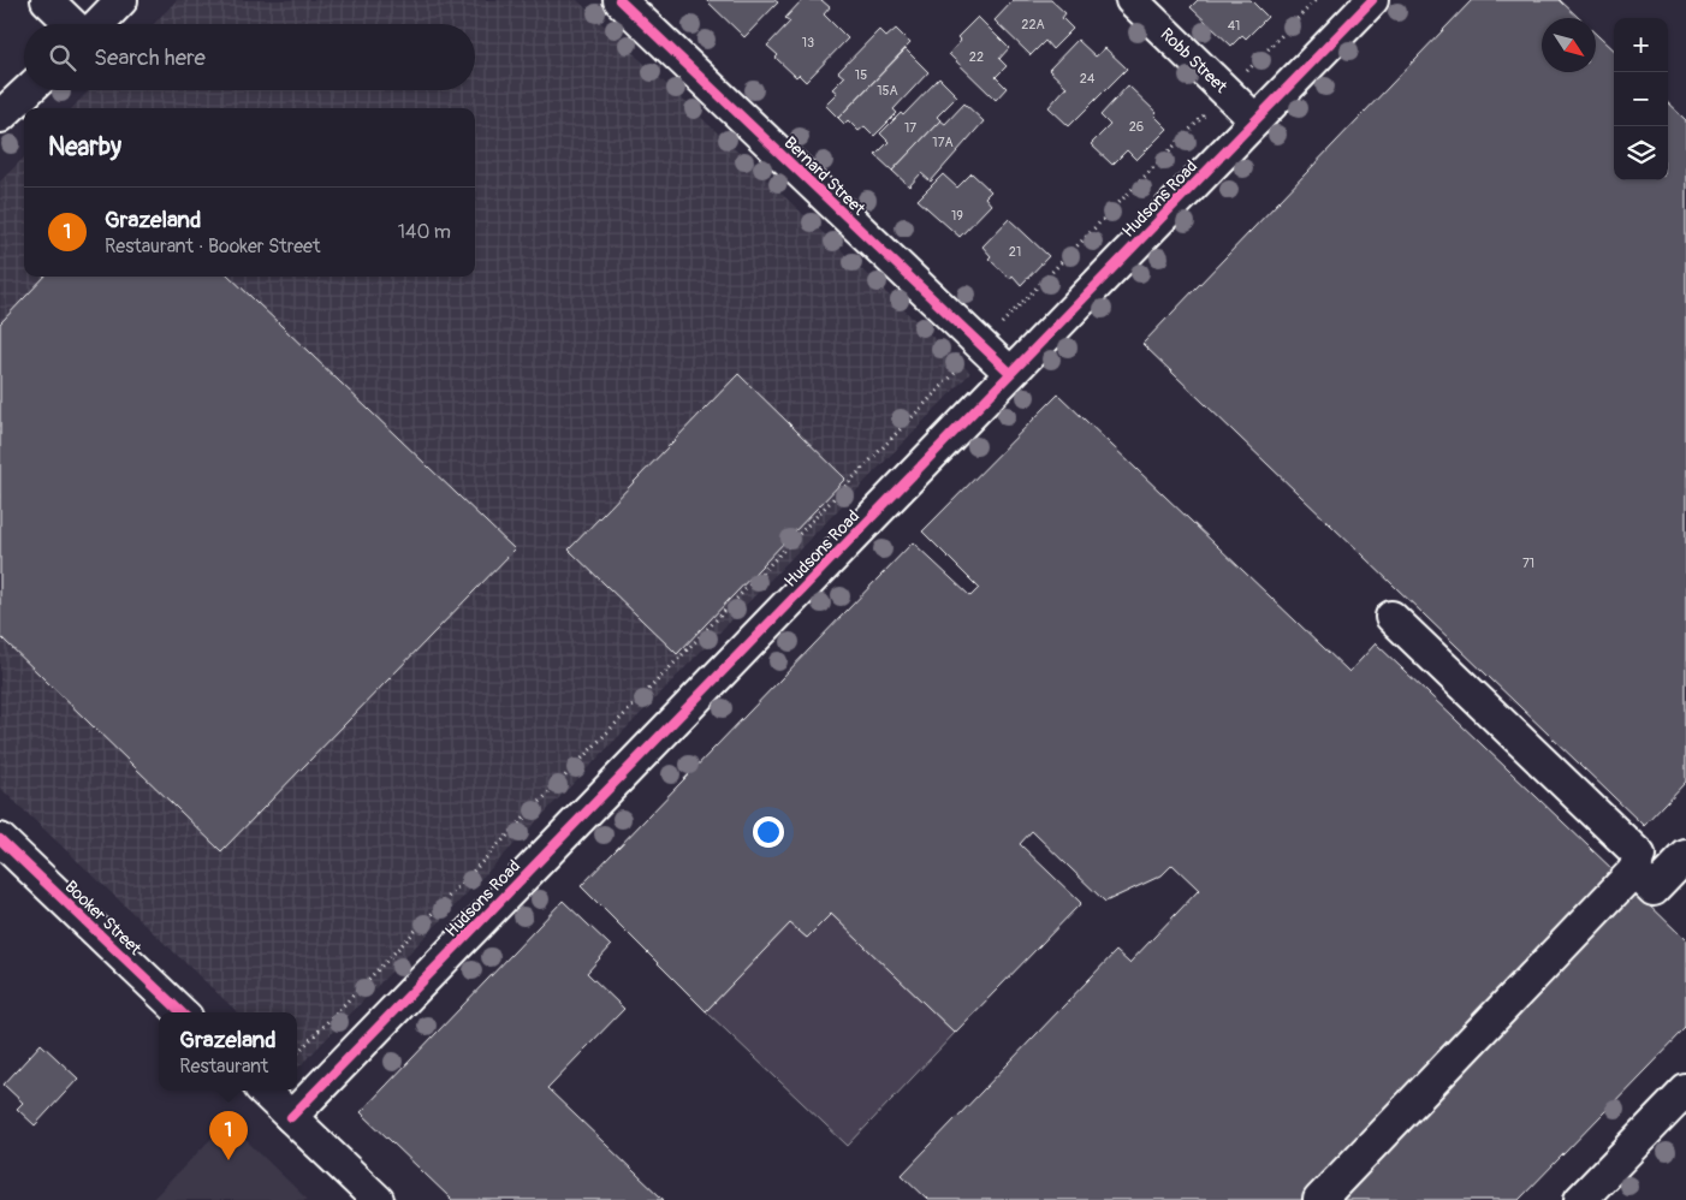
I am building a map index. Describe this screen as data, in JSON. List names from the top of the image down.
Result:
{
  "streets": {
    "street": [
      "Robb Street",
      "Bernard Street",
      "Hudsons Road",
      "Booker Street"
    ]
  },
  "crossings": [
    ["Robb Street", "Hudsons Road"],
    ["Bernard Street", "Hudsons Road"]
  ],
  "house_numbers": [
    "22A",
    "41",
    "13",
    "22",
    "15",
    "24",
    "15A",
    "26",
    "17",
    "17A",
    "19",
    "21",
    "71"
  ],
  "north": "bottom right",
  "page": {
    "map_buttons": ["+", "−"],
    "search": "Search here",
    "heading": "Nearby",
    "list": [
      {
        "mark": "1",
        "name": "Grazeland",
        "note": "Restaurant · Booker Street",
        "value": "140 m"
      }
    ],
    "popup": ["Grazeland", "Restaurant"],
    "pins": "1"
  }
}
